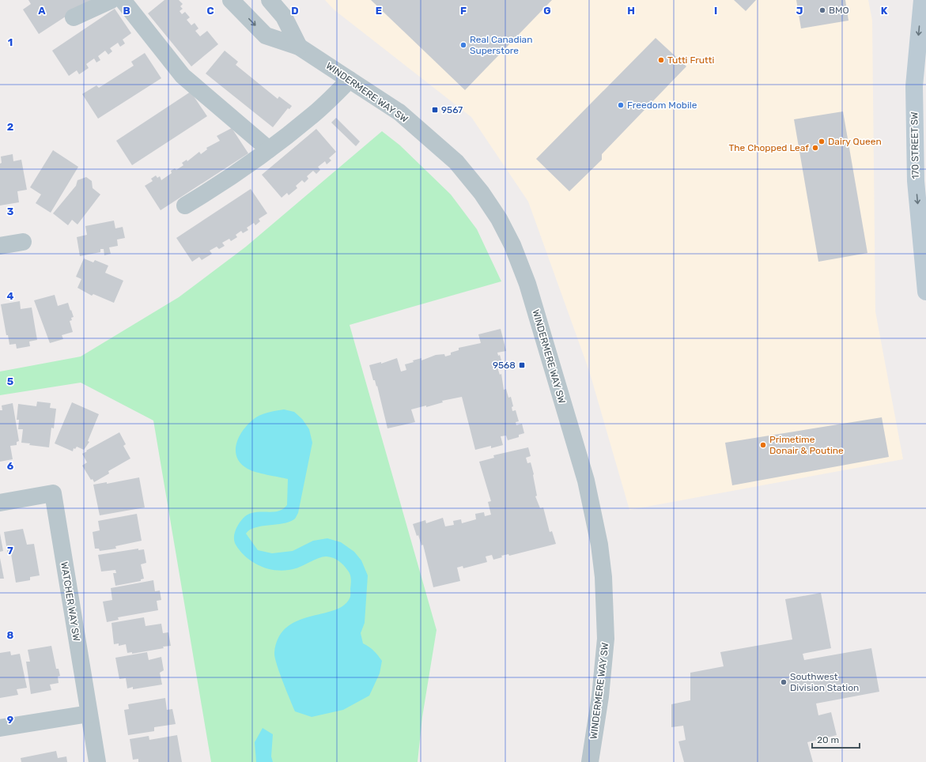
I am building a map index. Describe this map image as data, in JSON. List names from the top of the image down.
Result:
{
  "streets": {
    "main road": ["170 STREET SW"],
    "street": ["WINDERMERE WAY SW", "WATCHER WAY SW"]
  },
  "one_way": ["170 STREET SW"],
  "places": {
    "other": [
      "BMO",
      "Real Canadian Superstore",
      "Tutti Frutti",
      "Freedom Mobile",
      "Dairy Queen",
      "The Chopped Leaf",
      "Primetime Donair & Poutine",
      "Southwest Division Station"
    ],
    "transit": ["9567", "9568"]
  },
  "scale_bar": "20 m",
  "grid": {
    "columns": [
      "A",
      "B",
      "C",
      "D",
      "E",
      "F",
      "G",
      "H",
      "I",
      "J",
      "K"
    ],
    "rows": [
      "1",
      "2",
      "3",
      "4",
      "5",
      "6",
      "7",
      "8",
      "9"
    ]
  }
}
